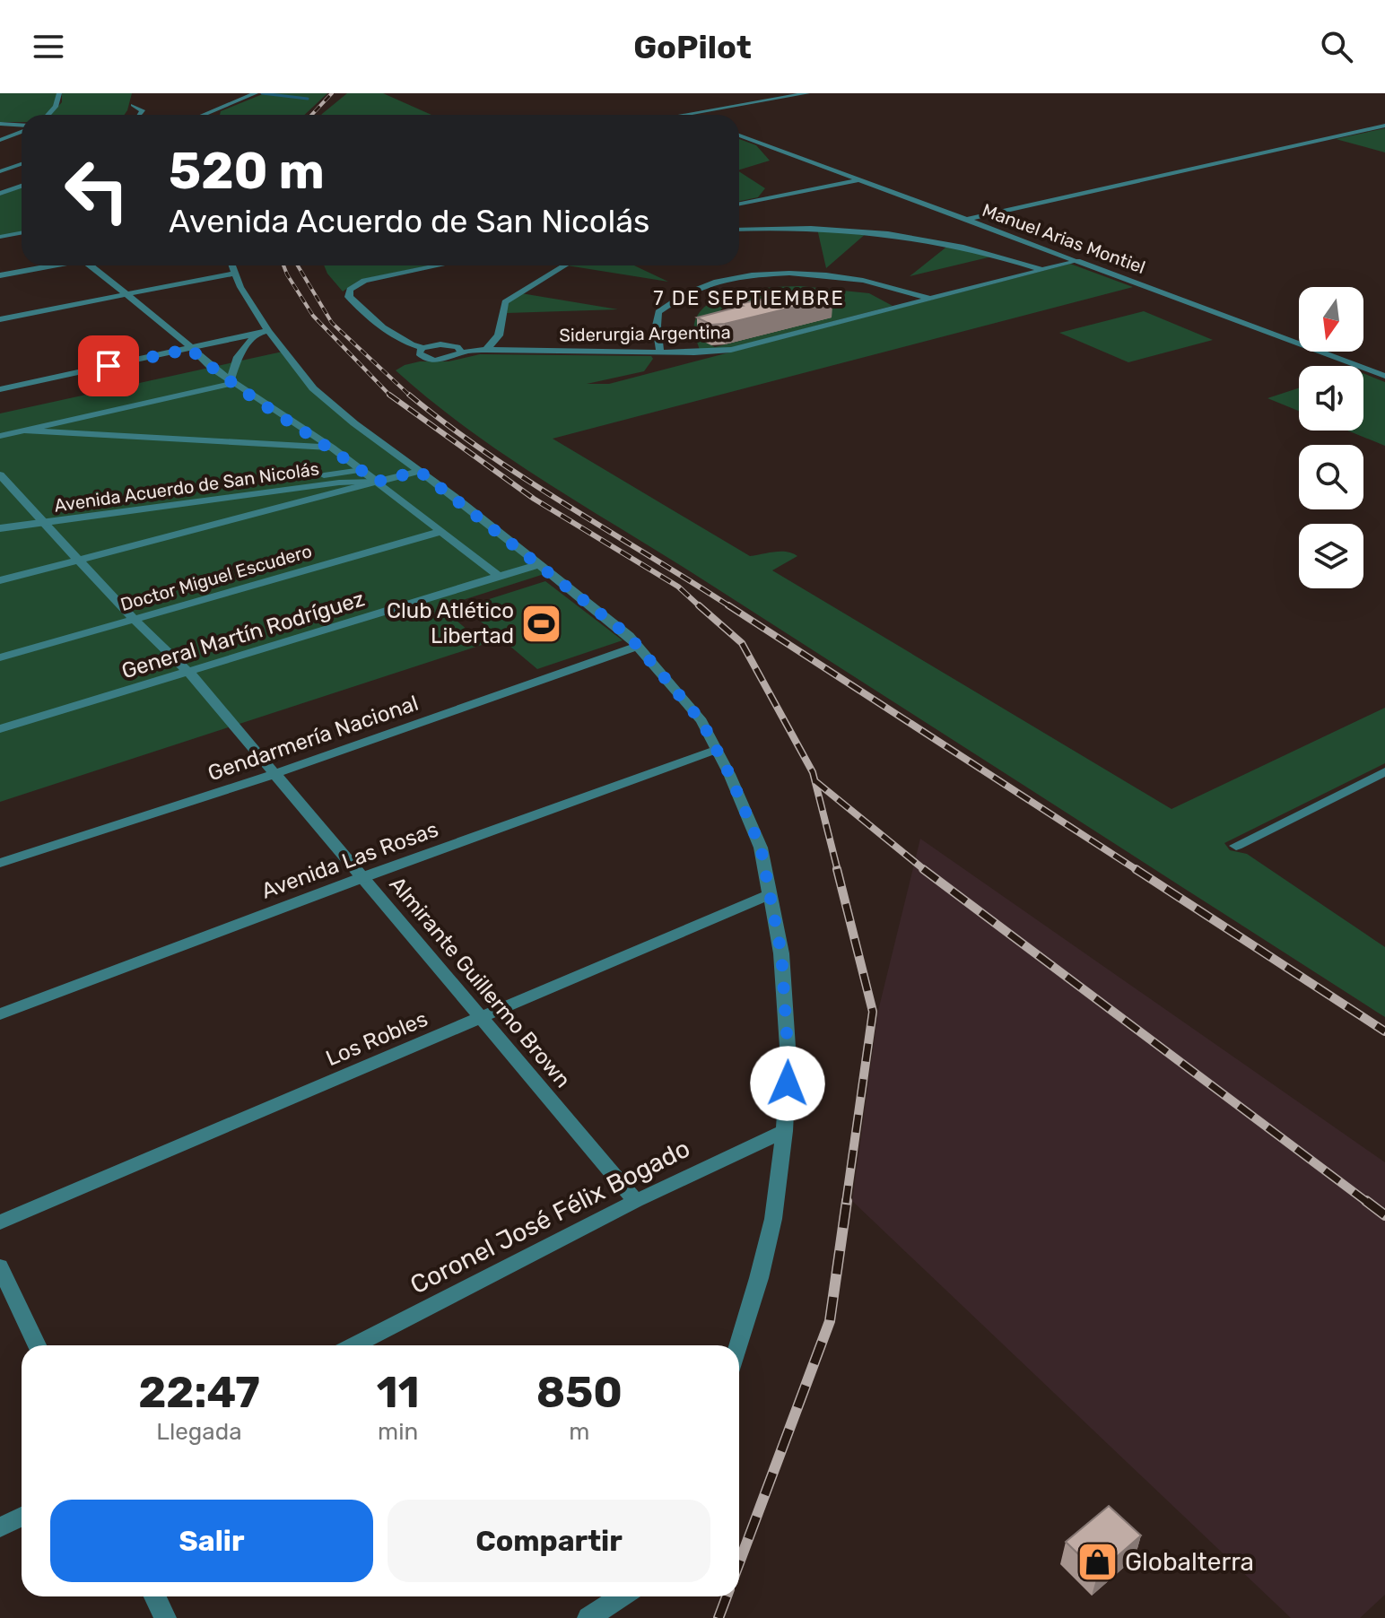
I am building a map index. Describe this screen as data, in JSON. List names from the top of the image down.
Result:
{
  "streets": {
    "street": [
      "Manuel Arias Montiel",
      "Siderurgia Argentina",
      "Avenida Acuerdo de San Nicolás",
      "Doctor Miguel Escudero",
      "General Martín Rodríguez",
      "Gendarmería Nacional",
      "Avenida Las Rosas",
      "Almirante Guillermo Brown",
      "Los Robles",
      "Coronel José Félix Bogado"
    ]
  },
  "crossings": [
    ["Manuel Arias Montiel", "Siderurgia Argentina"],
    ["Avenida Acuerdo de San Nicolás", "Almirante Guillermo Brown"],
    ["Doctor Miguel Escudero", "Almirante Guillermo Brown"],
    ["General Martín Rodríguez", "Almirante Guillermo Brown"],
    ["Gendarmería Nacional", "Almirante Guillermo Brown"],
    ["Avenida Las Rosas", "Almirante Guillermo Brown"],
    ["Almirante Guillermo Brown", "Los Robles"],
    ["Almirante Guillermo Brown", "Coronel José Félix Bogado"]
  ],
  "districts": ["7 DE SEPTIEMBRE"],
  "places": {
    "sports": ["Club Atlético Libertad"],
    "shop": ["Globalterra"]
  },
  "north": "bottom",
  "page": {
    "header": "GoPilot",
    "turn": ["520 m", "Avenida Acuerdo de San Nicolás"],
    "eta": [
      "22:47",
      "Llegada",
      "11",
      "min",
      "850",
      "m"
    ],
    "buttons": ["Salir", "Compartir"]
  }
}
